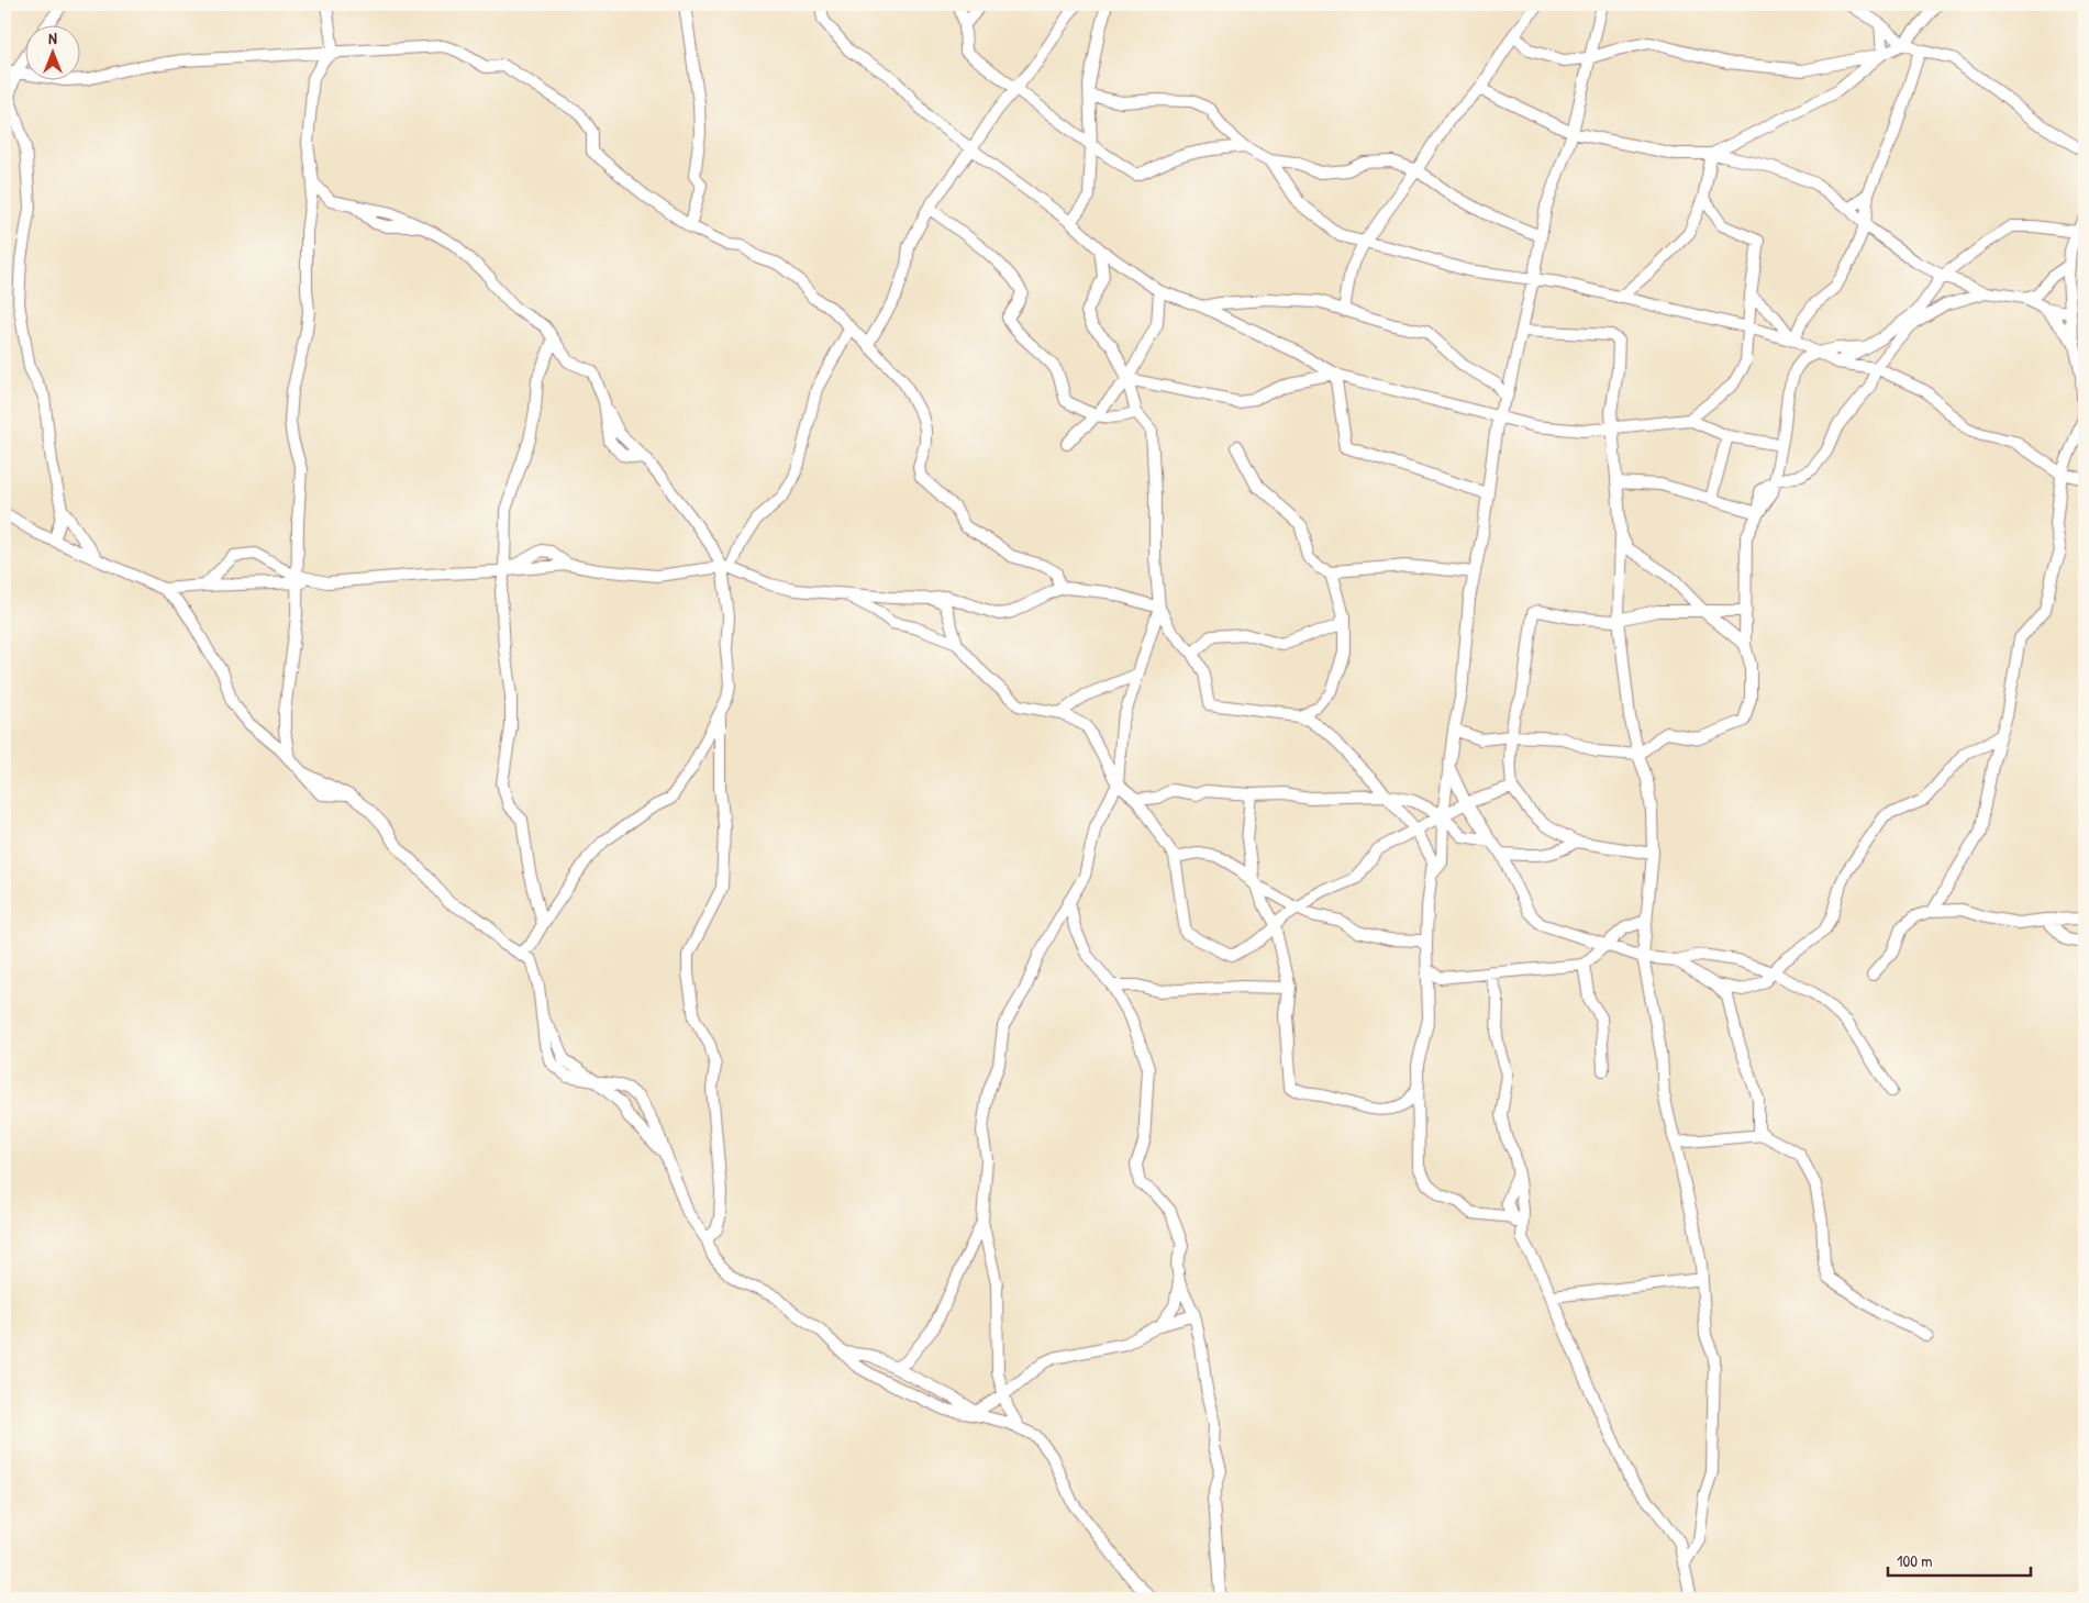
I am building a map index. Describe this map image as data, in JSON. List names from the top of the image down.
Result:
{
  "scale_bar": "100 m",
  "north": "top"
}
